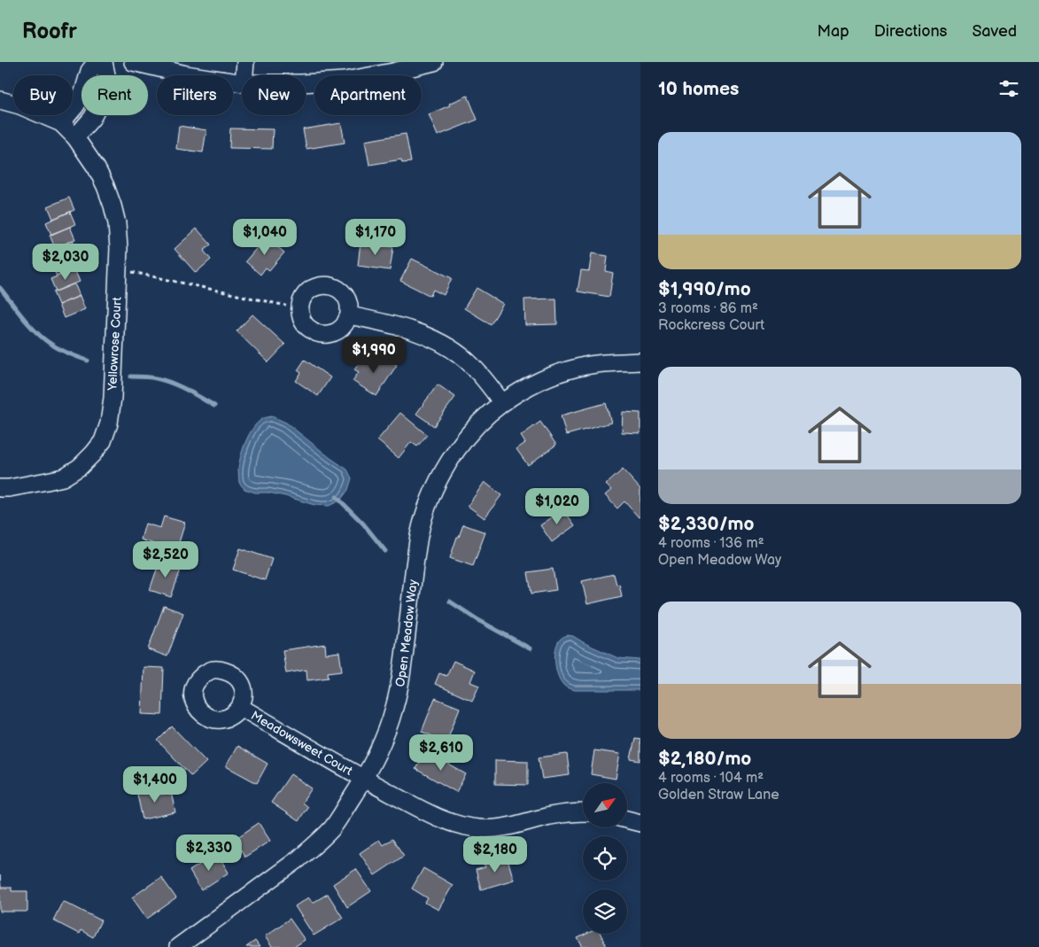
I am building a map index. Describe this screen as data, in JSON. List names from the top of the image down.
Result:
{
  "streets": {
    "street": ["Yellowrose Court", "Open Meadow Way", "Meadowsweet Court"]
  },
  "crossings": [
    ["Open Meadow Way", "Meadowsweet Court"]
  ],
  "north": "top right",
  "page": {
    "header": "Roofr",
    "nav": ["Map", "Directions", "Saved"],
    "heading": "10 homes",
    "chip": [
      "Buy",
      "Rent",
      "Filters",
      "New",
      "Apartment"
    ],
    "list": [
      {
        "name": "$1,990/mo",
        "note": "3 rooms · 86 m² · Rockcress Court"
      },
      {
        "name": "$2,330/mo",
        "note": "4 rooms · 136 m² · Open Meadow Way"
      },
      {
        "name": "$2,180/mo",
        "note": "4 rooms · 104 m² · Golden Straw Lane"
      }
    ],
    "price": [
      "$1,040",
      "$1,170",
      "$2,030",
      "$1,990",
      "$1,020",
      "$2,520",
      "$2,610",
      "$1,400",
      "$2,330",
      "$2,180"
    ]
  }
}
